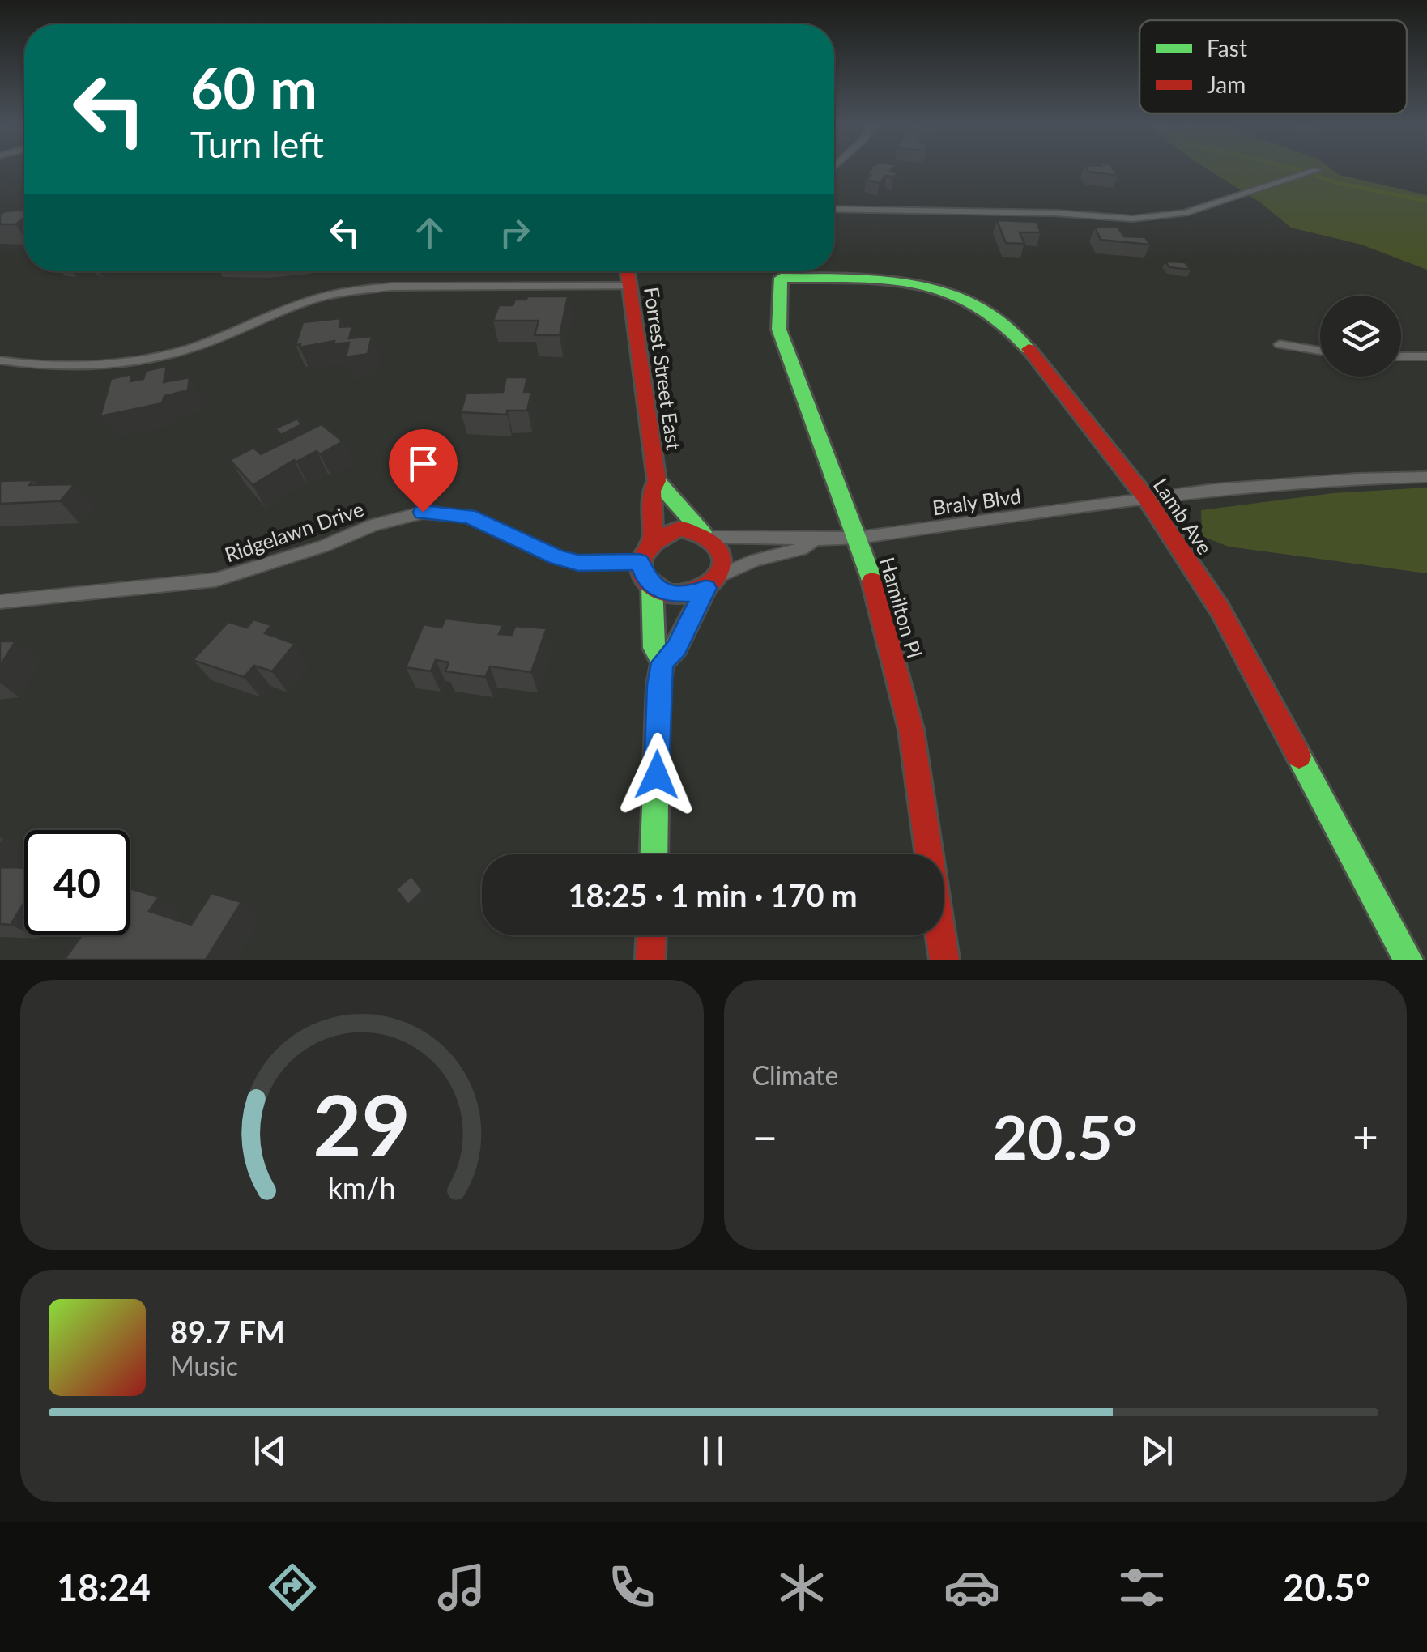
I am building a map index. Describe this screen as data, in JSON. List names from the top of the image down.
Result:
{
  "streets": {
    "street": [
      "Forrest Street East",
      "Braly Blvd",
      "Lamb Ave",
      "Ridgelawn Drive",
      "Hamilton Pl"
    ]
  },
  "crossings": [
    ["Forrest Street East", "Ridgelawn Drive"],
    ["Braly Blvd", "Lamb Ave"],
    ["Braly Blvd", "Hamilton Pl"],
    ["Lamb Ave", "Hamilton Pl"]
  ],
  "legend": ["Fast", "Jam"],
  "page": {
    "turn": ["60 m", "Turn left"],
    "limit": "40",
    "trip": "18:25 · 1 min · 170 m",
    "tile": "Climate",
    "heat": ["−", "20.5°", "+"],
    "song": ["89.7 FM", "Music"],
    "tabs": ["18:24", "20.5°"],
    "gauge": ["29", "km/h"]
  }
}
